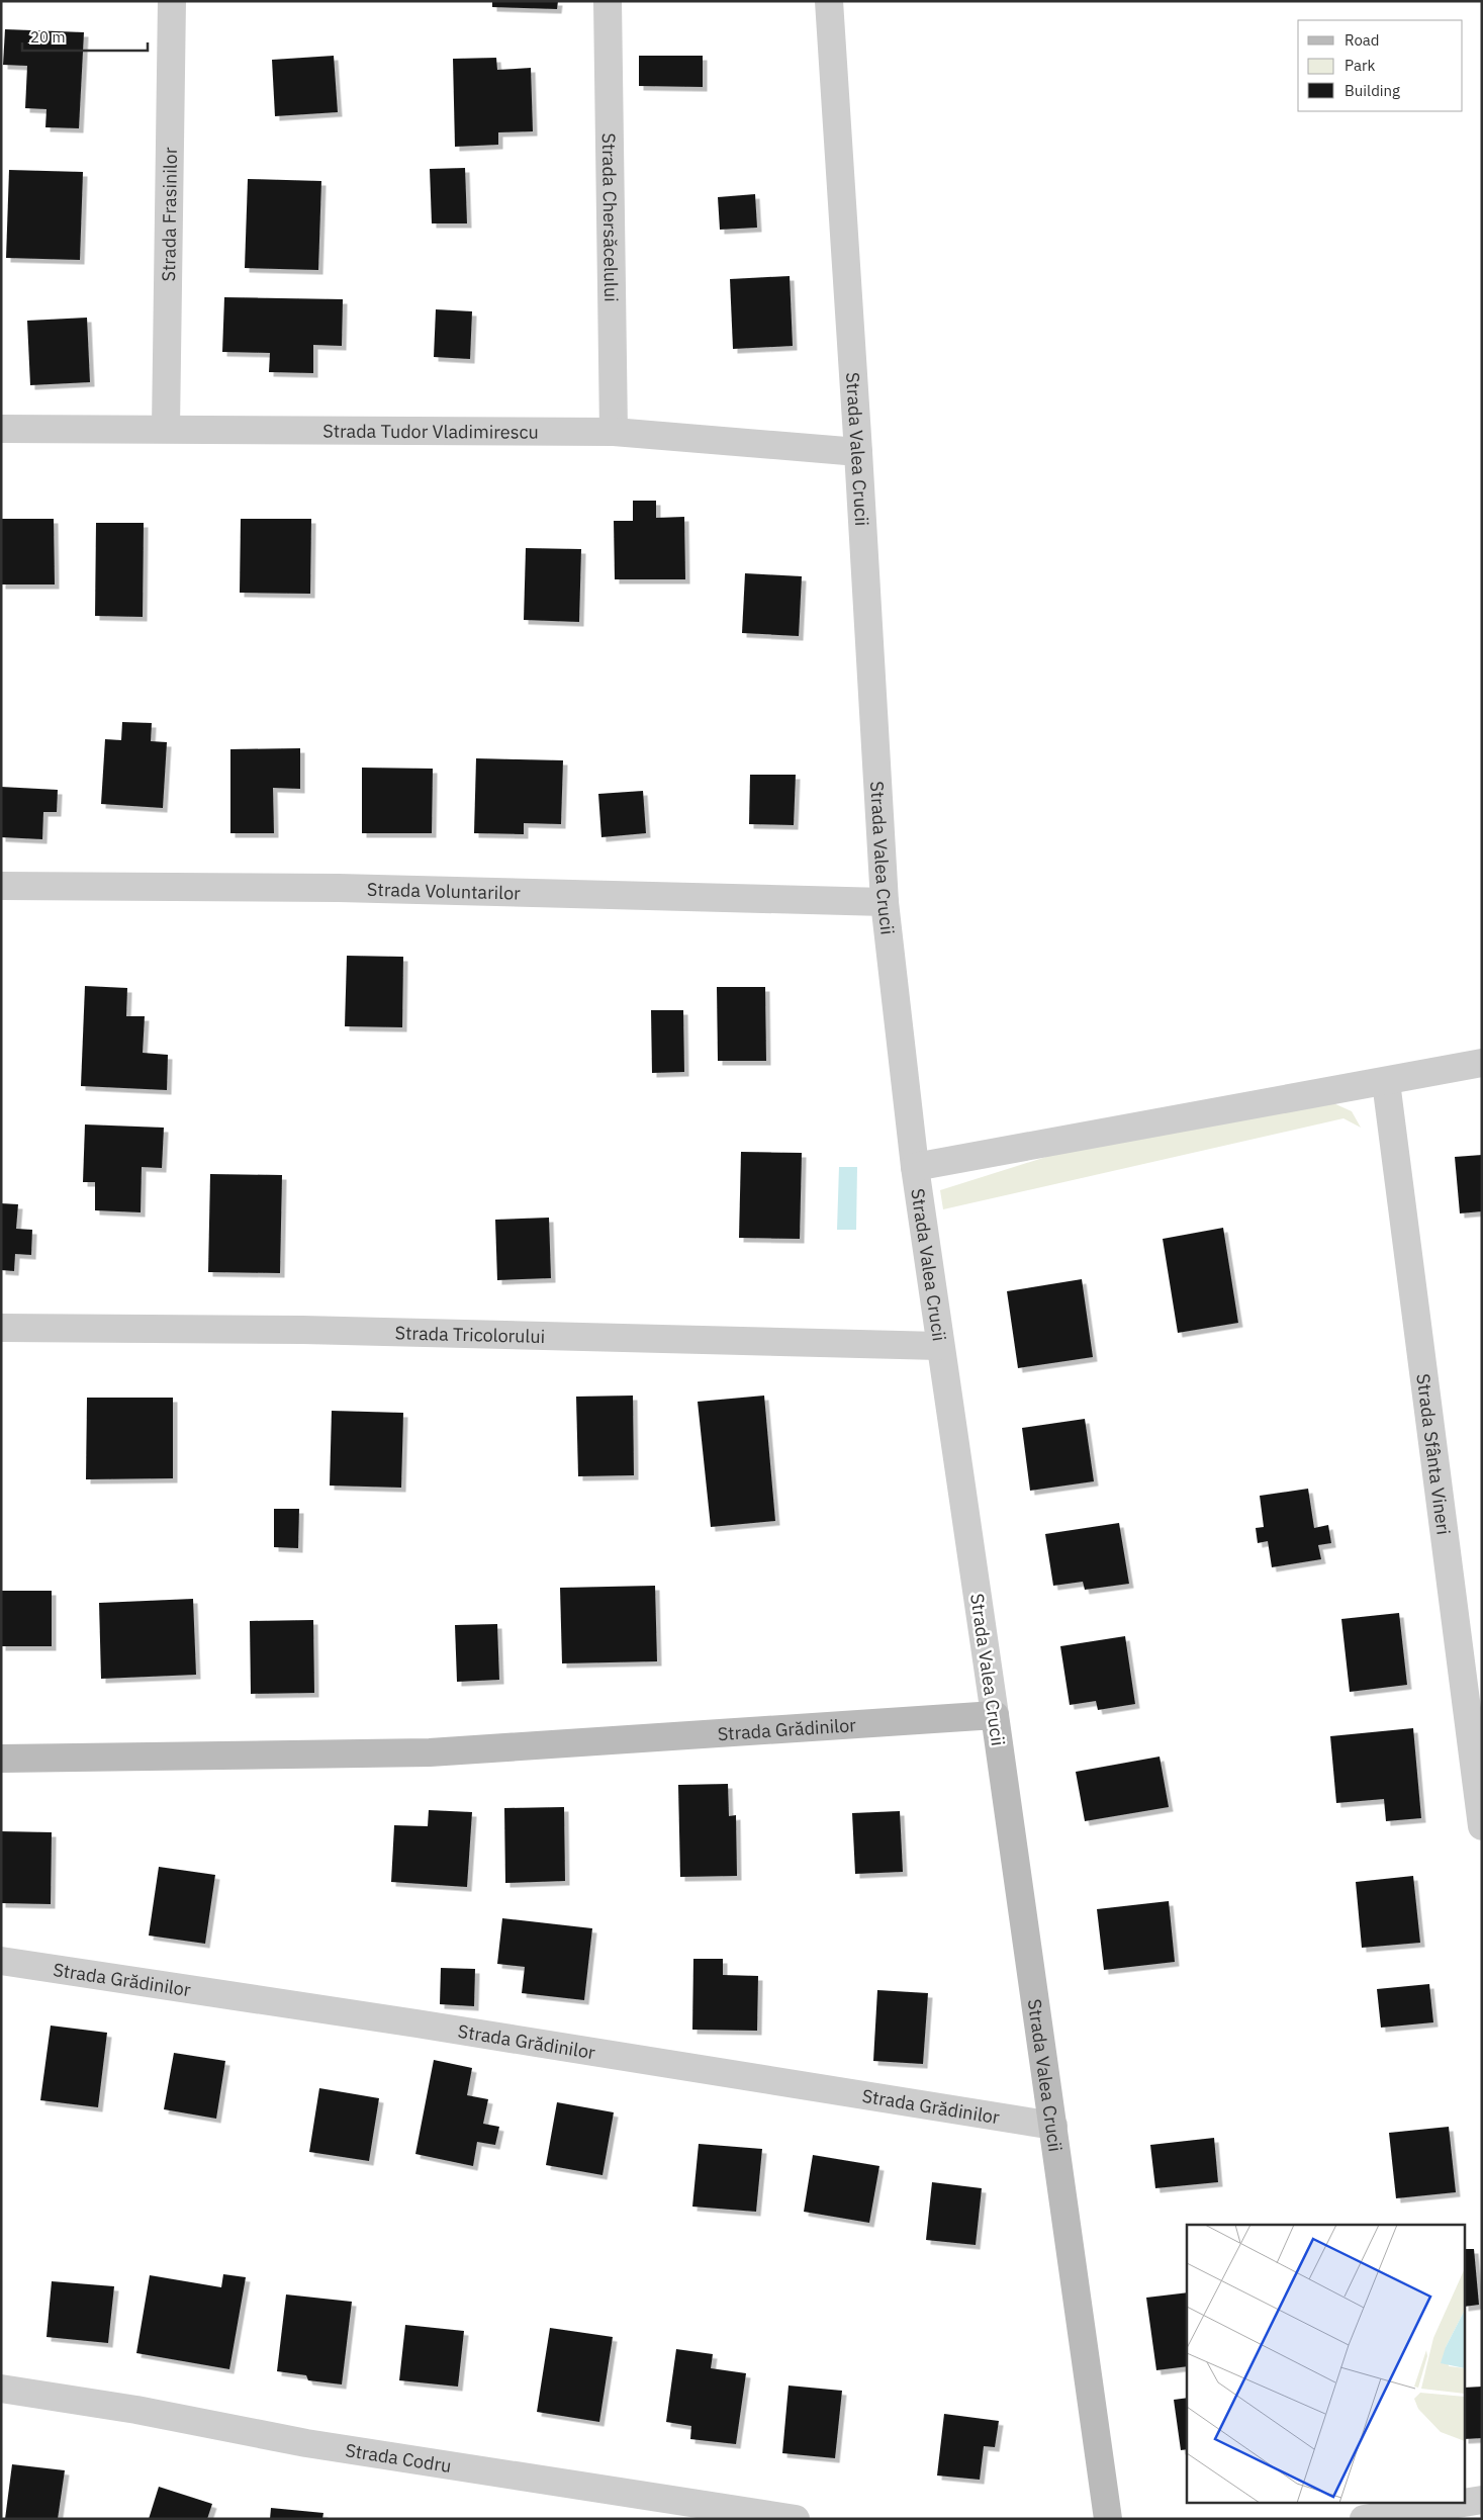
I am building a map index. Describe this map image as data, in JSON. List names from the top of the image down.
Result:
{
  "streets": {
    "street": [
      "Strada Frasinilor",
      "Strada Chersăcelului",
      "Strada Tudor Vladimirescu",
      "Strada Valea Crucii",
      "Strada Voluntarilor",
      "Strada Tricolorului",
      "Strada Sfânta Vineri",
      "Strada Grădinilor",
      "Strada Codru"
    ]
  },
  "crossings": [
    ["Strada Frasinilor", "Strada Tudor Vladimirescu"],
    ["Strada Chersăcelului", "Strada Tudor Vladimirescu"],
    ["Strada Tudor Vladimirescu", "Strada Valea Crucii"],
    ["Strada Valea Crucii", "Strada Voluntarilor"],
    ["Strada Valea Crucii", "Strada Tricolorului"],
    ["Strada Valea Crucii", "Strada Grădinilor"]
  ],
  "legend": ["Road", "Park", "Building"],
  "scale_bar": "20 m"
}
